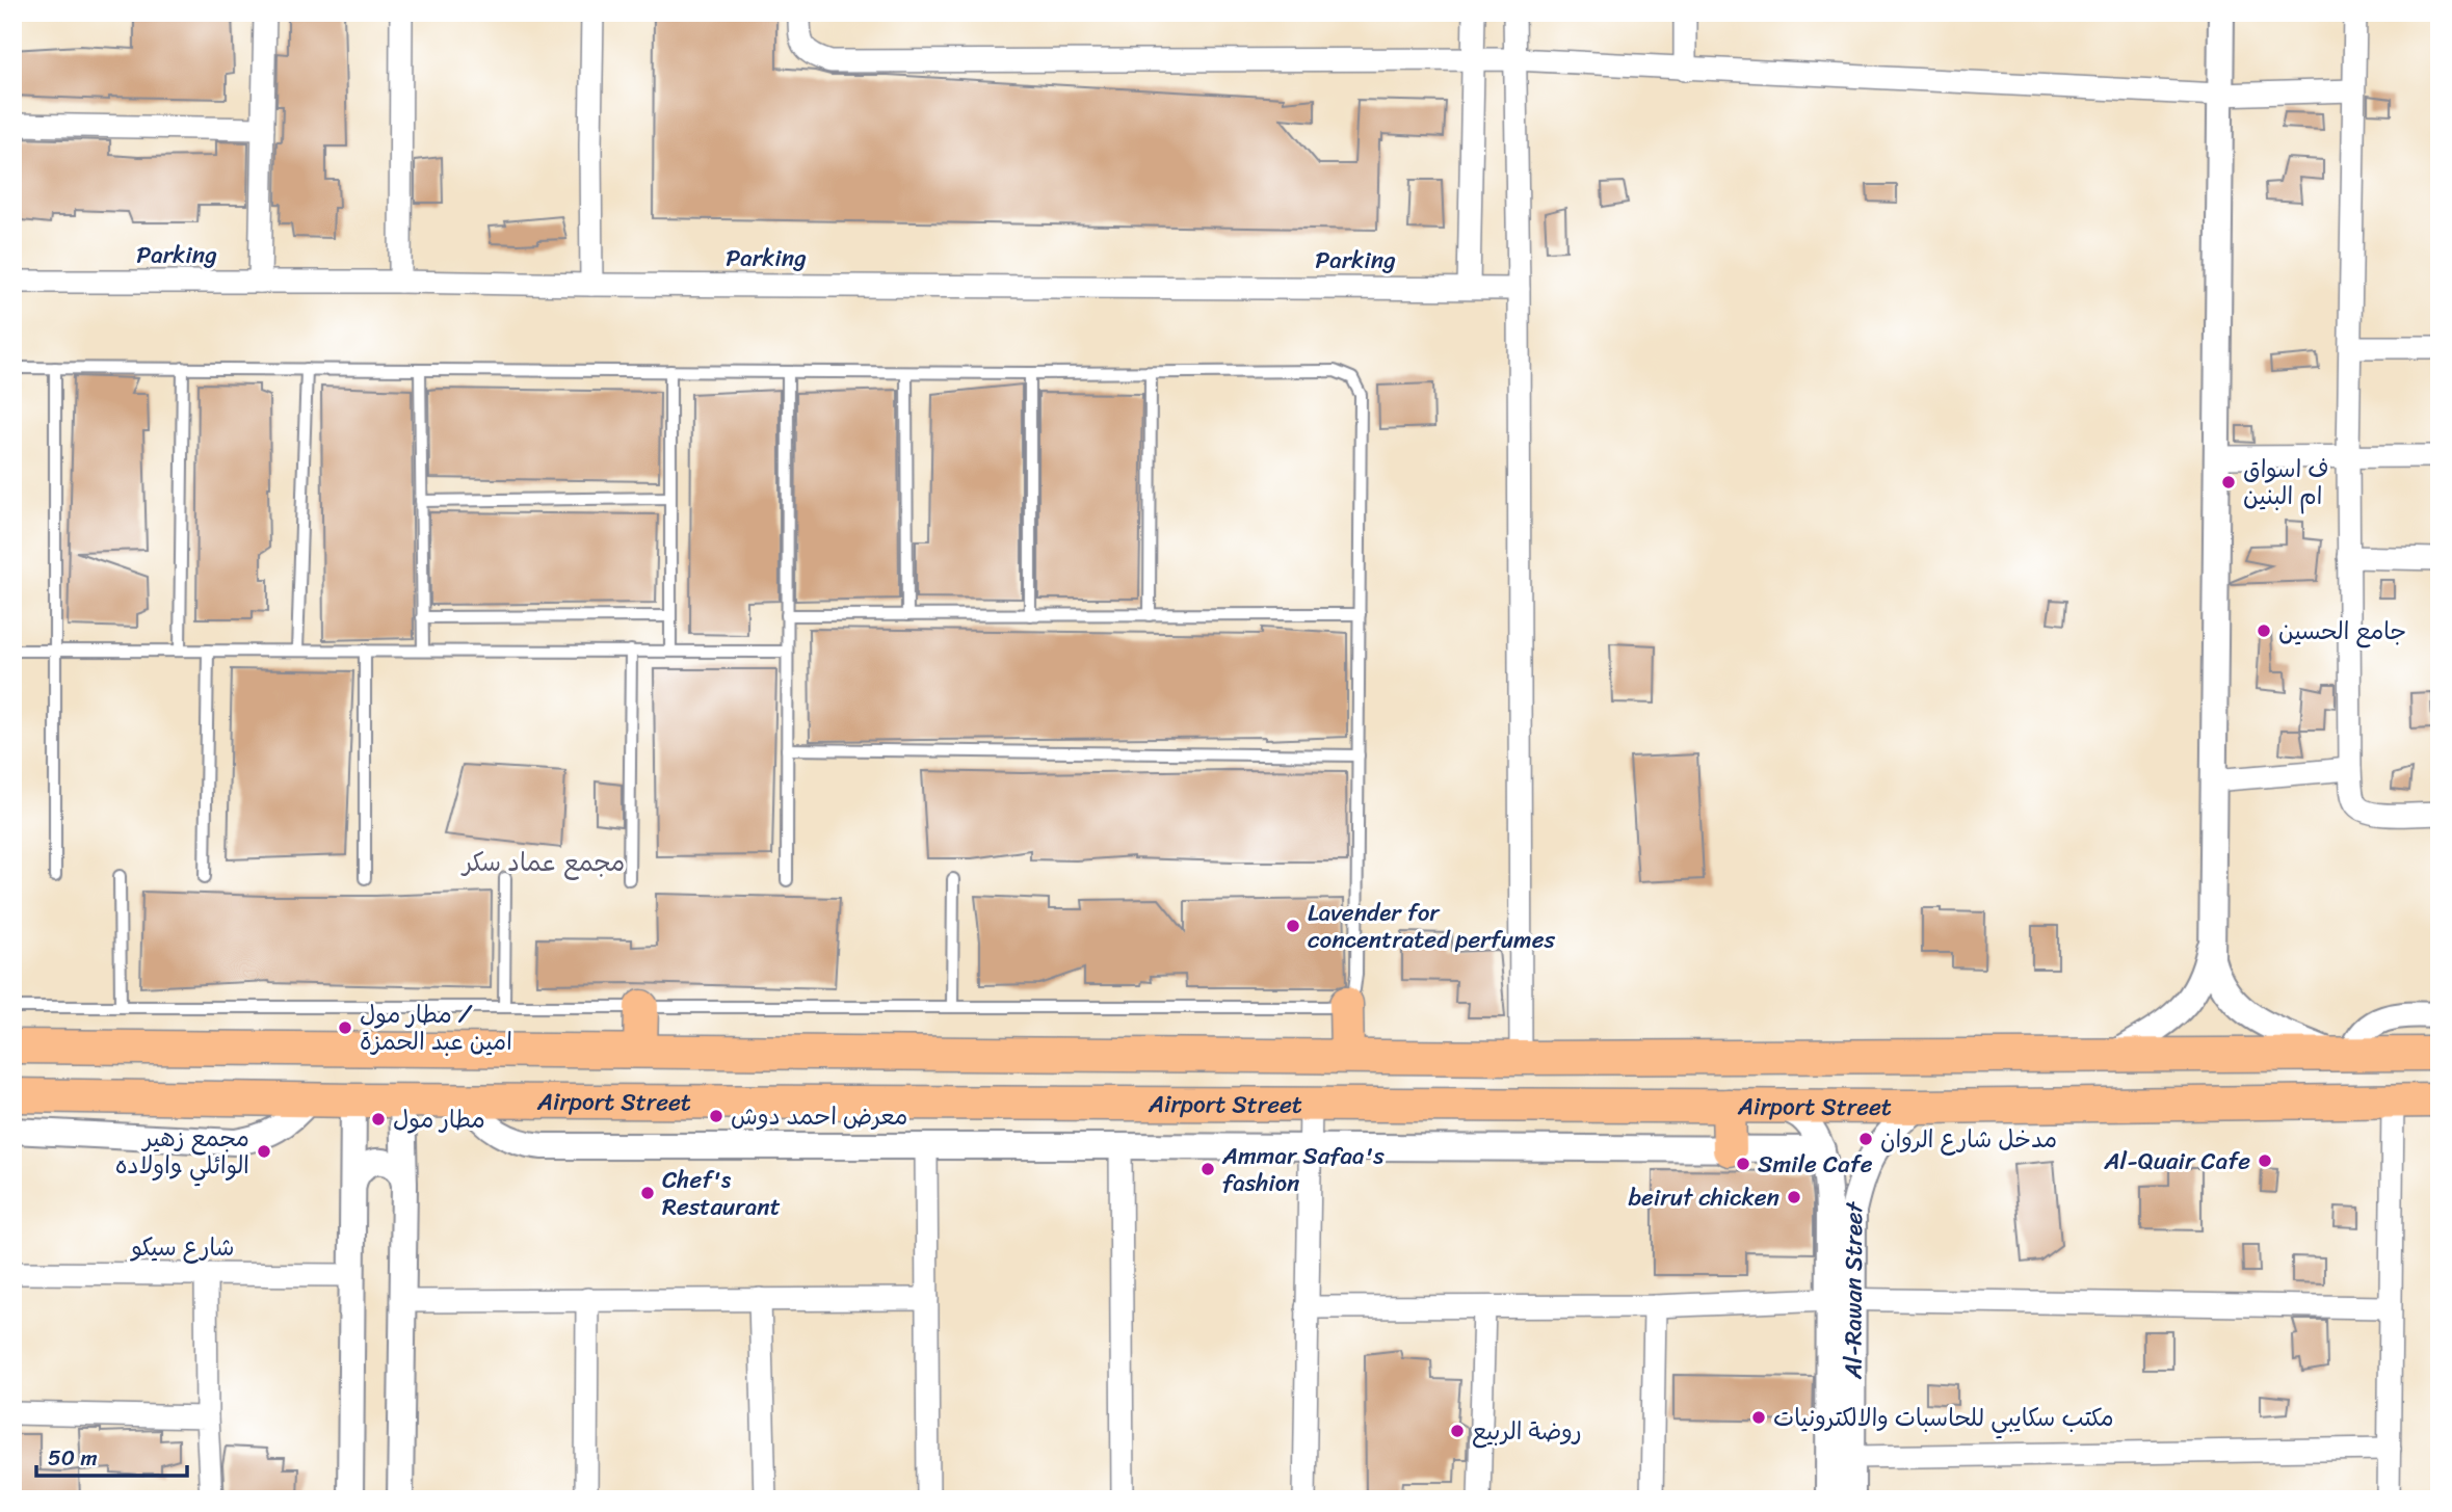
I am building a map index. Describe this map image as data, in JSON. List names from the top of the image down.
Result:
{
  "streets": {
    "main road": ["Airport Street"],
    "street": ["Parking", "شارع سيكو", "Al-Rawan Street"]
  },
  "crossings": [
    ["Airport Street", "Al-Rawan Street"]
  ],
  "districts": ["مجمع عماد سكر"],
  "places": [
    "ف اسواق ام البنين",
    "جامع الحسين",
    "Lavender for concentrated perfumes",
    "مطار مول / امين عبد الحمزة",
    "معرض احمد دوش",
    "مطار مول",
    "مدخل شارع الروان",
    "مجمع زهير الوائلي واولاده",
    "Al-Quair Cafe",
    "Smile Cafe",
    "Ammar Safaa's fashion",
    "Chef's Restaurant",
    "beirut chicken",
    "مكتب سكايبي للحاسبات والالكترونيات",
    "روضة الربيع"
  ],
  "scale_bar": "50 m"
}
